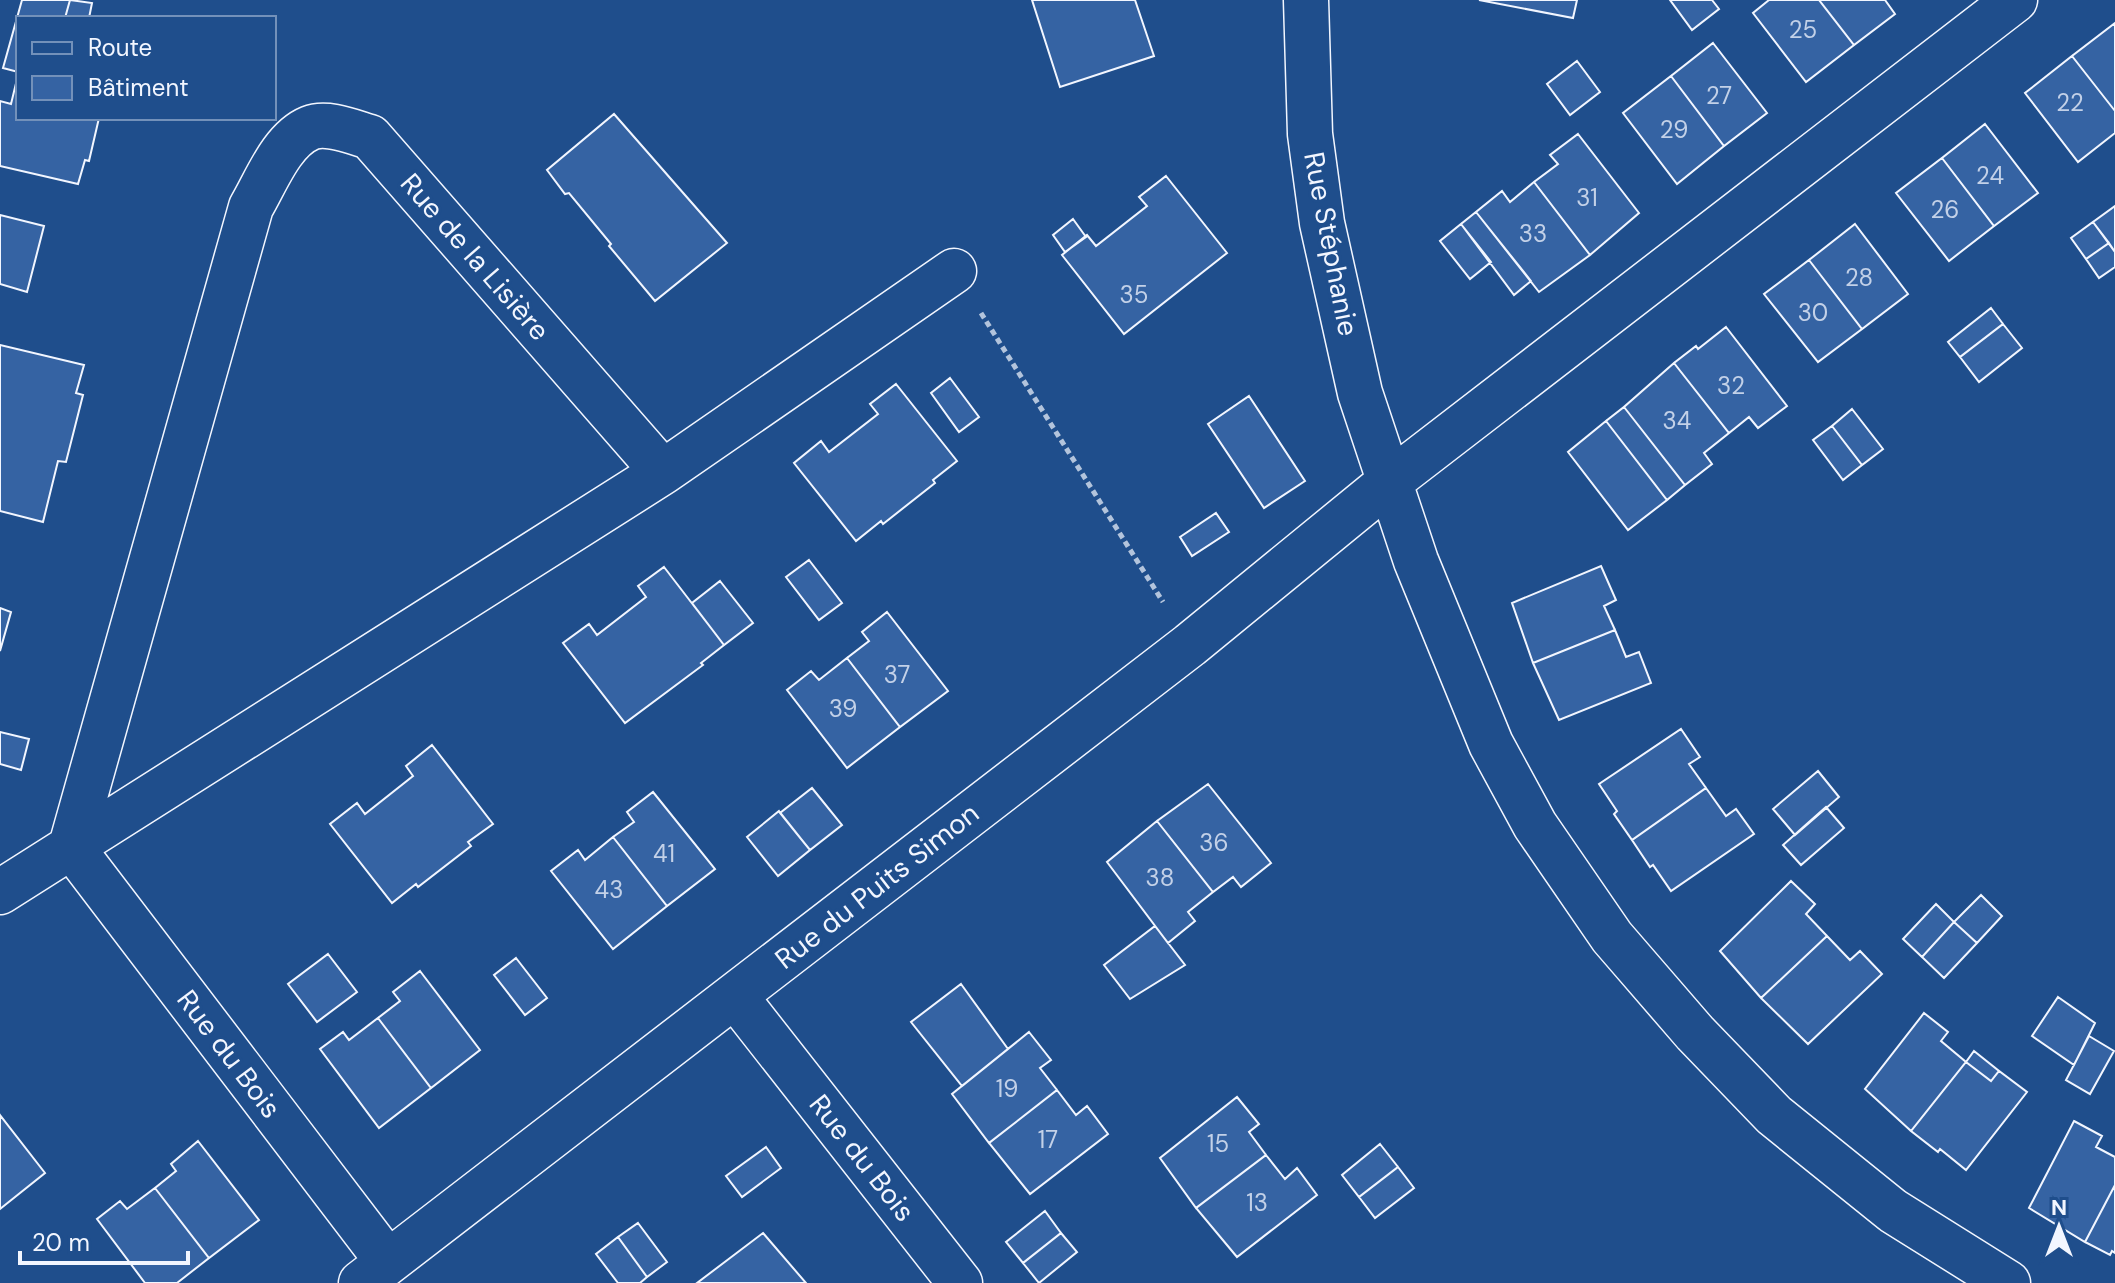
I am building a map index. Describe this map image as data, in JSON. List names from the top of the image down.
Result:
{
  "streets": {
    "street": [
      "Rue Stéphanie",
      "Rue de la Lisière",
      "Rue du Puits Simon",
      "Rue du Bois"
    ]
  },
  "crossings": [
    ["Rue Stéphanie", "Rue du Puits Simon"],
    ["Rue de la Lisière", "Rue du Bois"],
    ["Rue du Puits Simon", "Rue du Bois"]
  ],
  "house_numbers": [
    "25",
    "27",
    "22",
    "29",
    "24",
    "31",
    "26",
    "33",
    "28",
    "35",
    "30",
    "32",
    "34",
    "37",
    "39",
    "36",
    "41",
    "38",
    "43",
    "19",
    "17",
    "15",
    "13"
  ],
  "legend": ["Route", "Bâtiment"],
  "scale_bar": "20 m",
  "north": "top"
}
